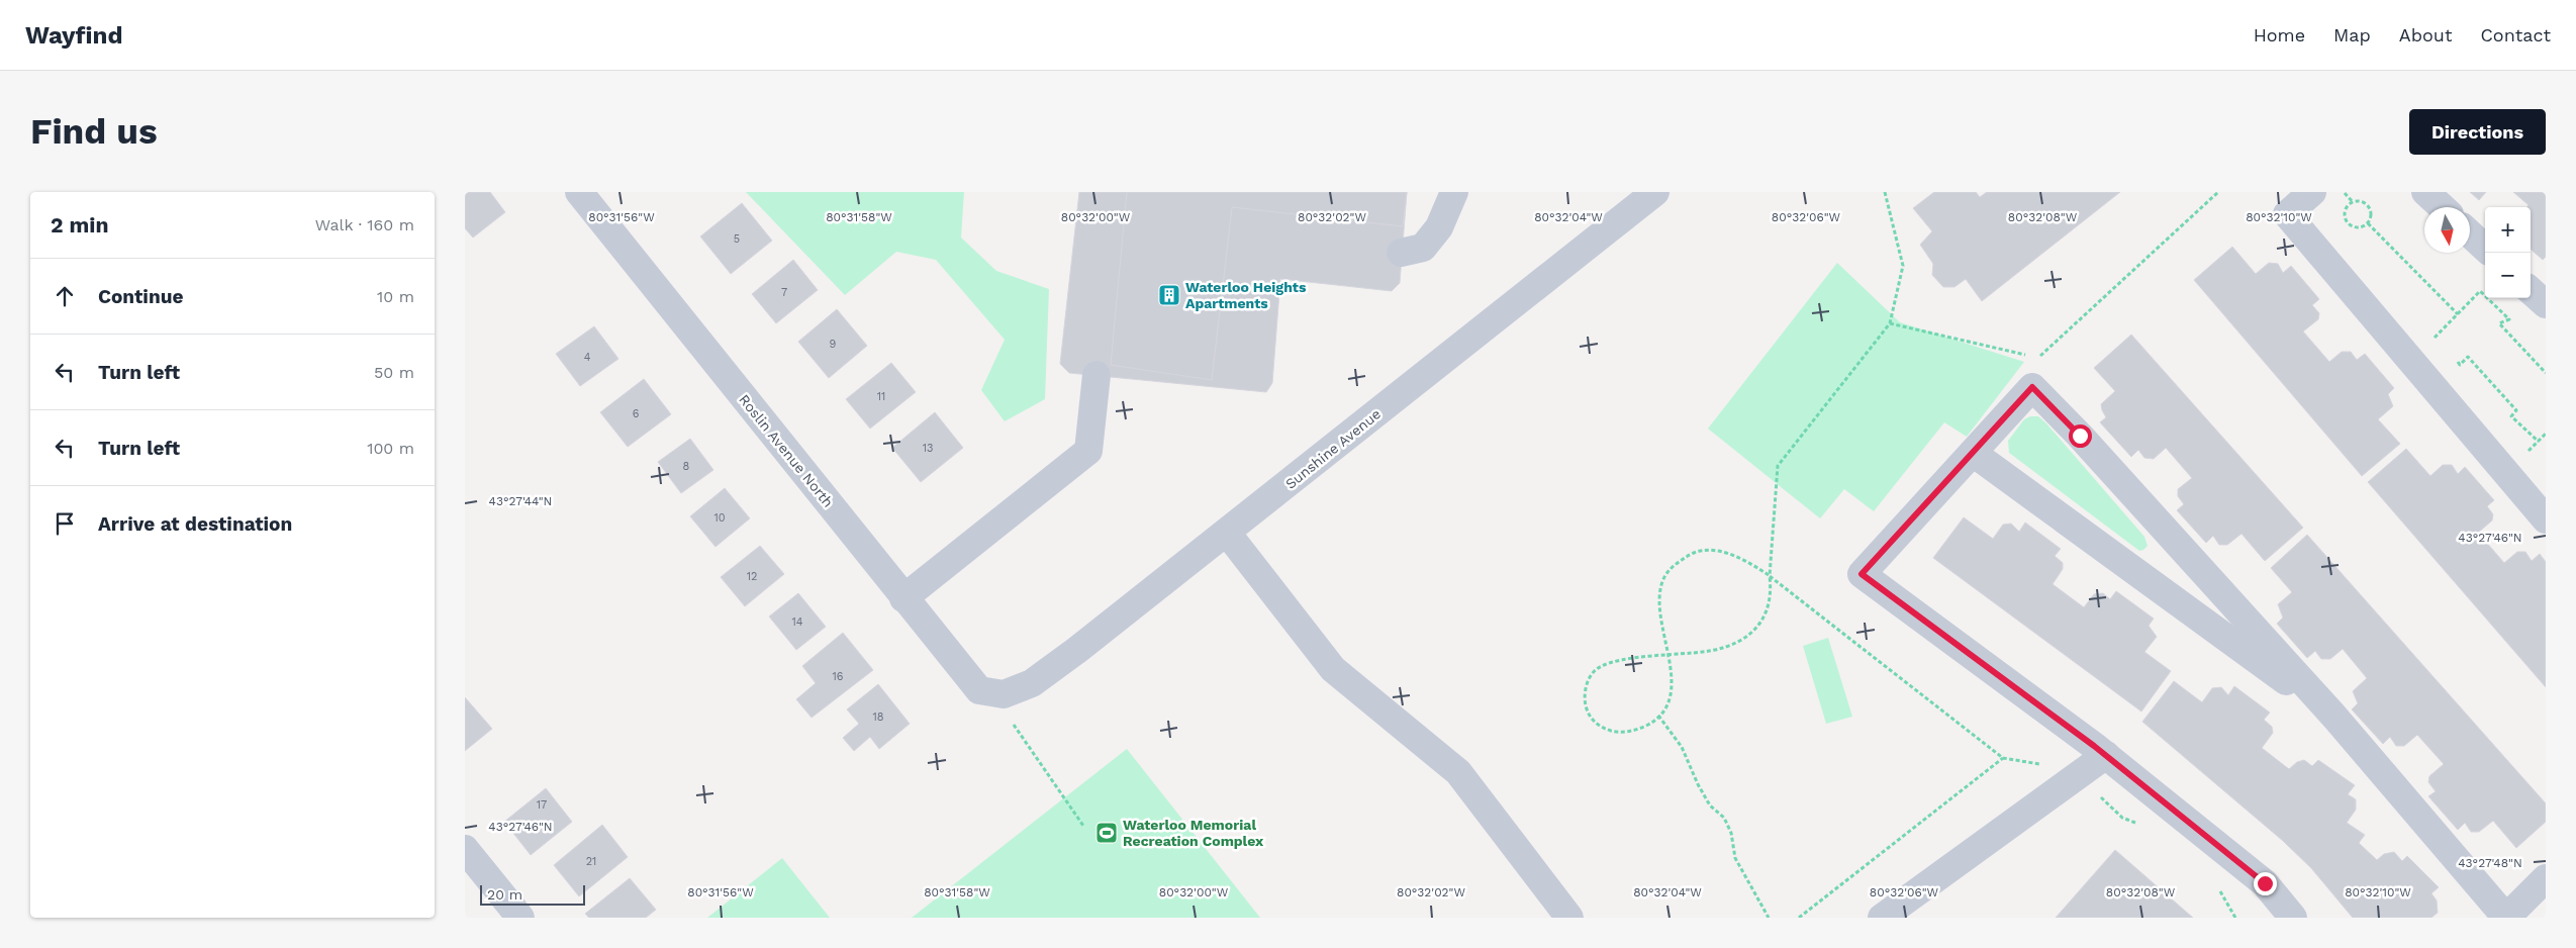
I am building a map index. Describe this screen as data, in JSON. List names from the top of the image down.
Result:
{
  "streets": {
    "street": ["Sunshine Avenue", "Roslin Avenue North"]
  },
  "crossings": [
    ["Sunshine Avenue", "Roslin Avenue North"]
  ],
  "places": {
    "building": ["Waterloo Heights Apartments"],
    "sports": ["Waterloo Memorial Recreation Complex"]
  },
  "house_numbers": [
    "5",
    "7",
    "9",
    "4",
    "11",
    "6",
    "13",
    "8",
    "10",
    "12",
    "14",
    "16",
    "18",
    "17",
    "21"
  ],
  "scale_bar": "20 m",
  "north": "bottom",
  "page": {
    "header": "Wayfind",
    "nav": [
      "Home",
      "Map",
      "About",
      "Contact"
    ],
    "buttons": "Directions",
    "title": "Find us",
    "heading": ["2 min", "Walk · 160 m"],
    "map_buttons": ["+", "−"],
    "list": [
      ["Continue", "10 m"],
      ["Turn left", "50 m"],
      ["Turn left", "100 m"],
      "Arrive at destination"
    ],
    "scale": "20 m"
  },
  "coordinates": [
    "80°31'56\"W",
    "80°31'58\"W",
    "80°32'00\"W",
    "80°32'02\"W",
    "80°32'04\"W",
    "80°32'06\"W",
    "80°32'08\"W",
    "80°32'10\"W",
    "43°27'44\"N",
    "43°27'46\"N",
    "43°27'48\"N"
  ]
}
